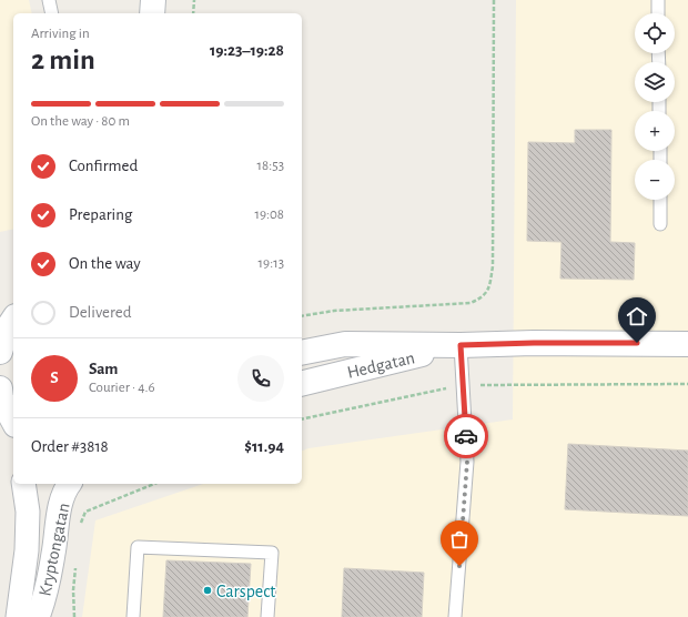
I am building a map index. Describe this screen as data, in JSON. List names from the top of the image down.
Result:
{
  "streets": {
    "street": ["Hedgatan", "Kryptongatan"]
  },
  "places": ["Carspect"],
  "page": {
    "map_buttons": ["+", "−"],
    "heading": ["2 min", "Arriving in", "19:23–19:28"],
    "panel": [
      "Sam",
      "Courier · 4.6",
      "Order #3818",
      "$11.94"
    ],
    "bar": "On the way · 80 m",
    "list": [
      ["Confirmed", "18:53"],
      ["Preparing", "19:08"],
      ["On the way", "19:13"],
      "Delivered"
    ],
    "round": "S"
  }
}
